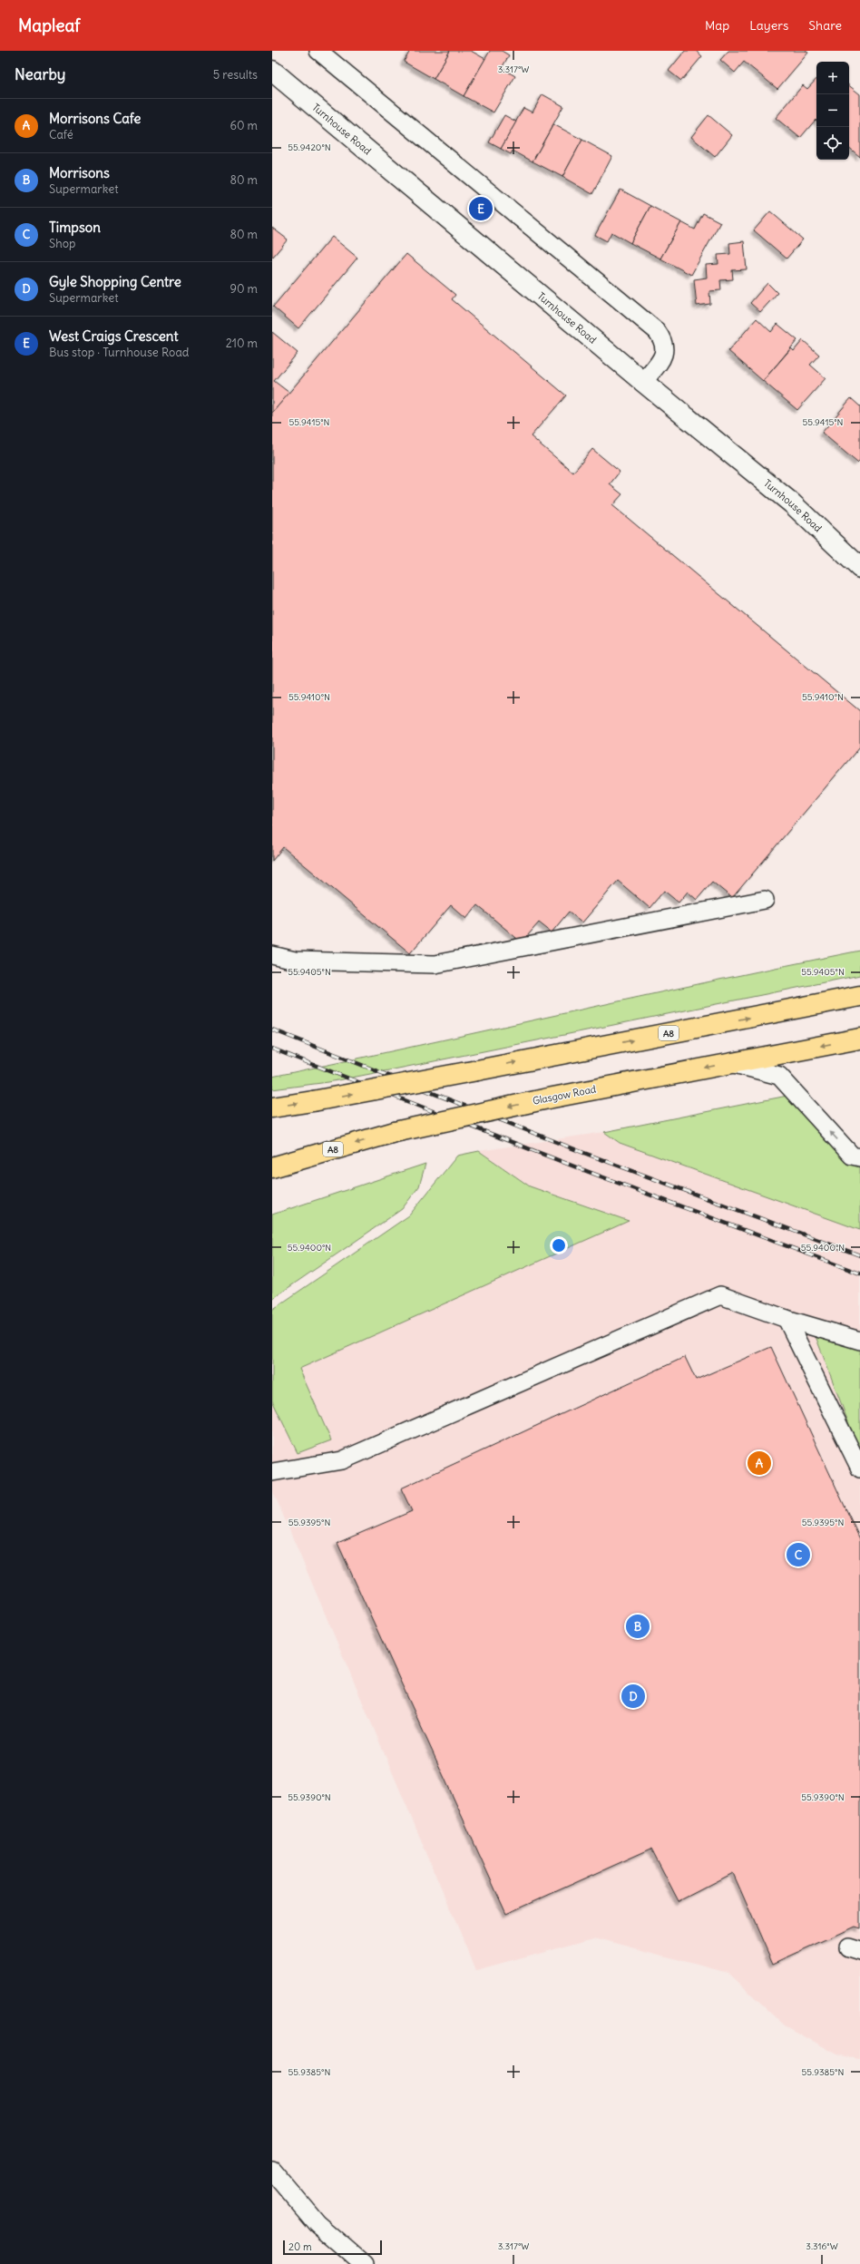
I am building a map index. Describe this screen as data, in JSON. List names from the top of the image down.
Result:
{
  "streets": {
    "main road": ["A8", "Glasgow Road"],
    "street": ["Turnhouse Road"]
  },
  "scale_bar": "20 m",
  "page": {
    "header": "Mapleaf",
    "nav": ["Map", "Layers", "Share"],
    "heading": ["Nearby", "5 results"],
    "map_buttons": ["+", "−"],
    "list": [
      {
        "mark": "A",
        "name": "Morrisons Cafe",
        "note": "Café",
        "value": "60 m"
      },
      {
        "mark": "B",
        "name": "Morrisons",
        "note": "Supermarket",
        "value": "80 m"
      },
      {
        "mark": "C",
        "name": "Timpson",
        "note": "Shop",
        "value": "80 m"
      },
      {
        "mark": "D",
        "name": "Gyle Shopping Centre",
        "note": "Supermarket",
        "value": "90 m"
      },
      {
        "mark": "E",
        "name": "West Craigs Crescent",
        "note": "Bus stop · Turnhouse Road",
        "value": "210 m"
      }
    ],
    "pins": [
      "E",
      "A",
      "C",
      "B",
      "D"
    ],
    "scale": "20 m"
  },
  "coordinates": [
    "3.317°W",
    "55.9420°N",
    "55.9415°N",
    "55.9410°N",
    "55.9405°N",
    "55.9400°N",
    "55.9395°N",
    "55.9390°N",
    "55.9385°N",
    "3.316°W"
  ]
}
